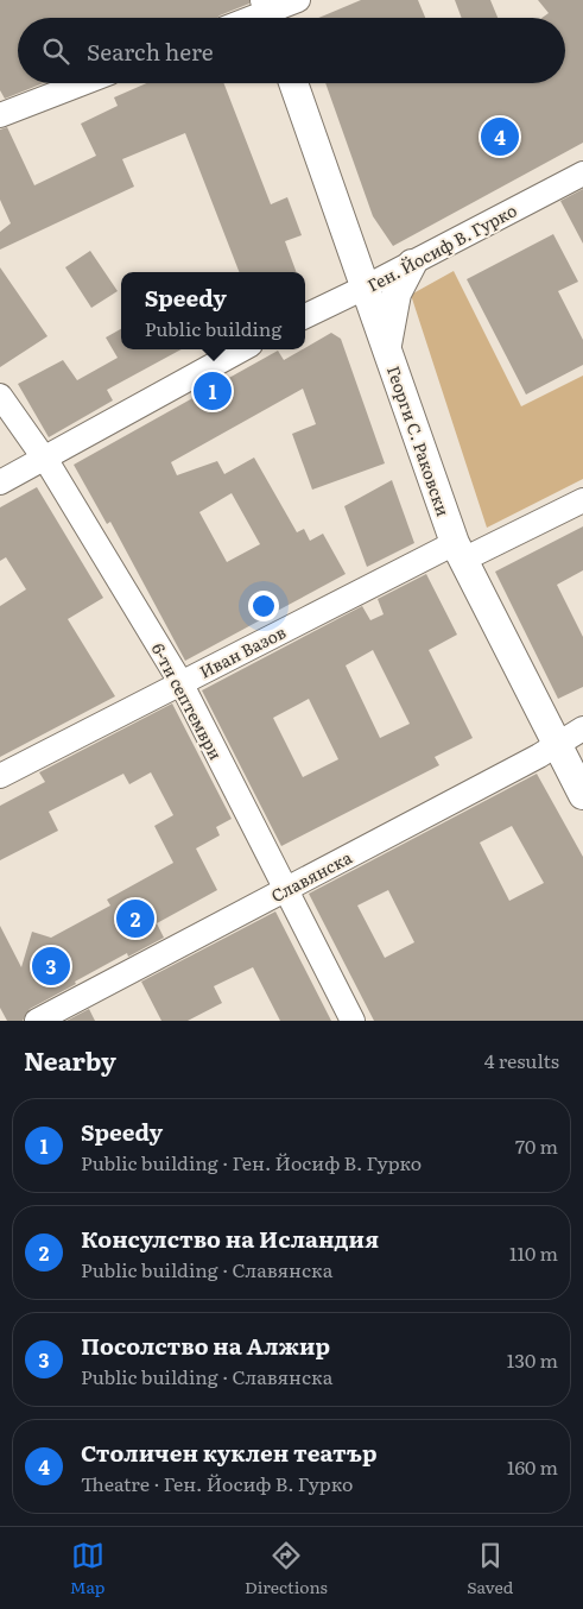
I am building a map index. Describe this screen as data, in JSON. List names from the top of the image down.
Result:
{
  "streets": {
    "street": [
      "Ген. Йосиф В. Гурко",
      "Георги С. Раковски",
      "Иван Вазов",
      "6-ти септември",
      "Славянска"
    ]
  },
  "crossings": [
    ["Ген. Йосиф В. Гурко", "Георги С. Раковски"],
    ["Георги С. Раковски", "Иван Вазов"],
    ["Георги С. Раковски", "Славянска"],
    ["Иван Вазов", "6-ти септември"],
    ["6-ти септември", "Славянска"]
  ],
  "page": {
    "search": "Search here",
    "pins": [
      "4",
      "1",
      "2",
      "3"
    ],
    "popup": ["Speedy", "Public building"],
    "heading": ["Nearby", "4 results"],
    "list": [
      {
        "mark": "1",
        "name": "Speedy",
        "note": "Public building · Ген. Йосиф В. Гурко",
        "value": "70 m"
      },
      {
        "mark": "2",
        "name": "Консулство на Исландия",
        "note": "Public building · Славянска",
        "value": "110 m"
      },
      {
        "mark": "3",
        "name": "Посолство на Алжир",
        "note": "Public building · Славянска",
        "value": "130 m"
      },
      {
        "mark": "4",
        "name": "Столичен куклен театър",
        "note": "Theatre · Ген. Йосиф В. Гурко",
        "value": "160 m"
      }
    ],
    "nav": ["Map", "Directions", "Saved"]
  }
}
